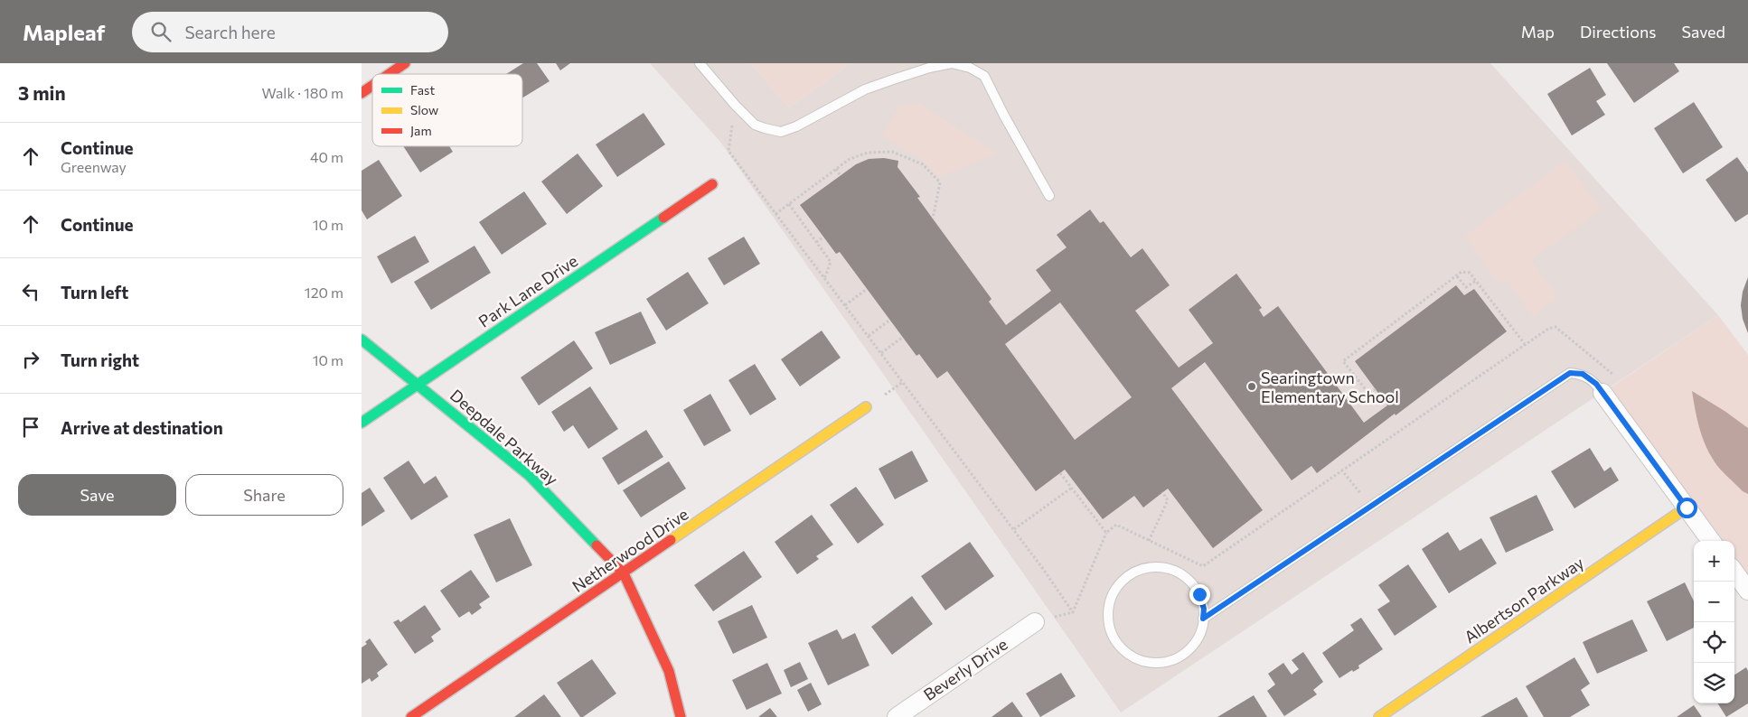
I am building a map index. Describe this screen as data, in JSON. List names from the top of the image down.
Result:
{
  "streets": {
    "street": [
      "Park Lane Drive",
      "Deepdale Parkway",
      "Netherwood Drive",
      "Albertson Parkway",
      "Beverly Drive"
    ]
  },
  "crossings": [
    ["Park Lane Drive", "Deepdale Parkway"],
    ["Deepdale Parkway", "Netherwood Drive"]
  ],
  "places": ["Searingtown Elementary School"],
  "legend": ["Fast", "Slow", "Jam"],
  "page": {
    "header": "Mapleaf",
    "search": "Search here",
    "nav": ["Map", "Directions", "Saved"],
    "heading": ["3 min", "Walk · 180 m"],
    "list": [
      ["Continue", "Greenway", "40 m"],
      ["Continue", "10 m"],
      ["Turn left", "120 m"],
      ["Turn right", "10 m"],
      "Arrive at destination"
    ],
    "buttons": ["Save", "Share"],
    "map_buttons": ["+", "−"]
  }
}
